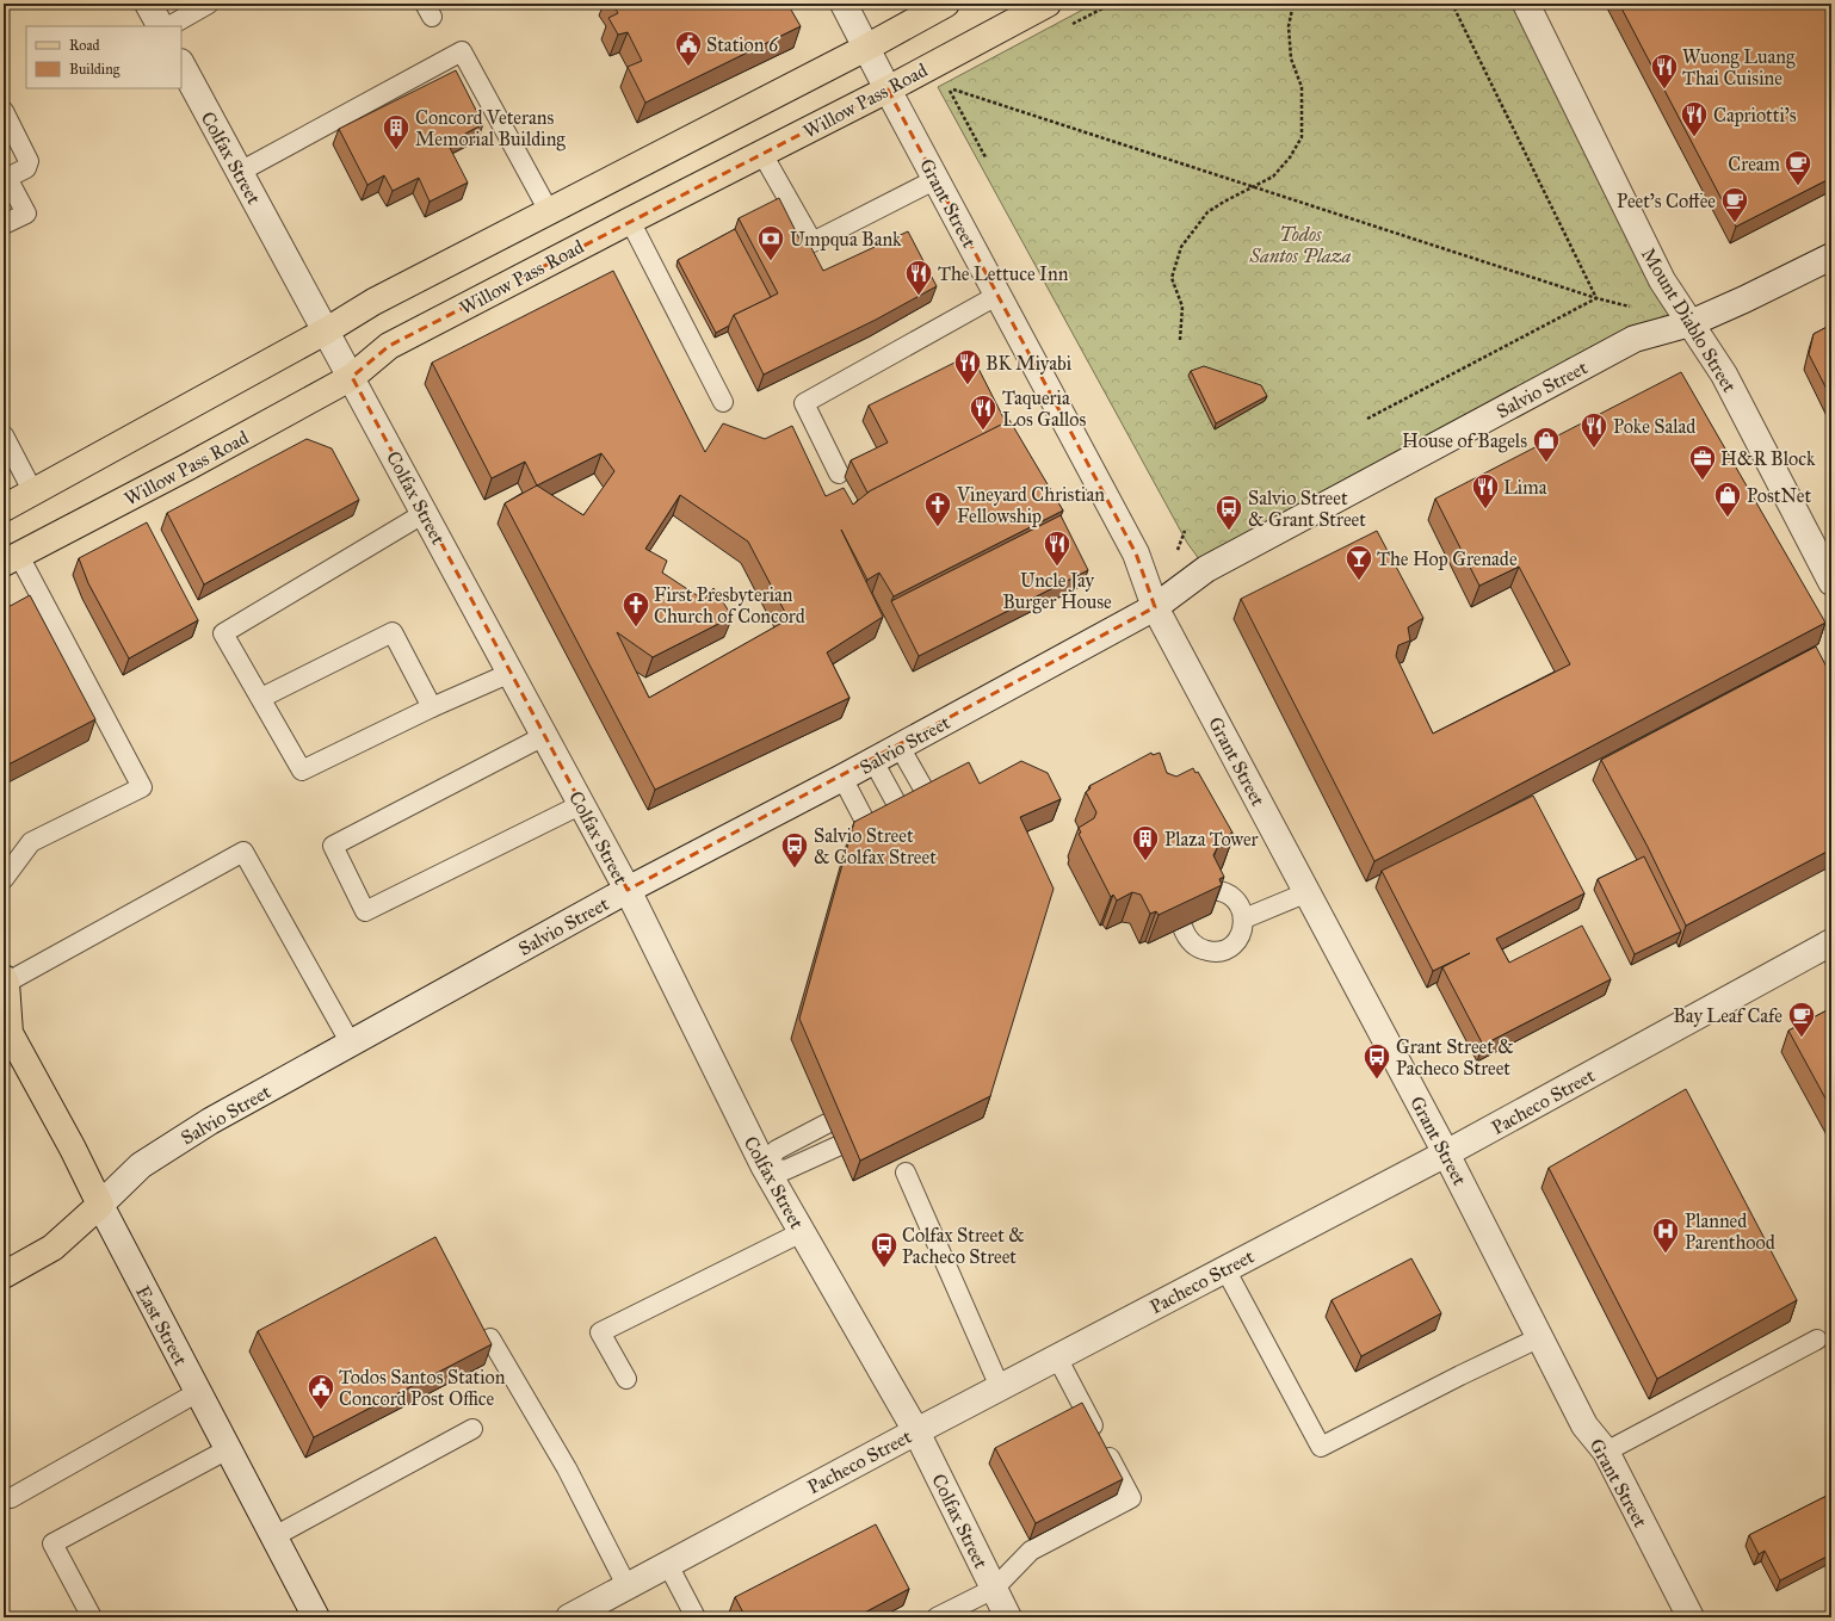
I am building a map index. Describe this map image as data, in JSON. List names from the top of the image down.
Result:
{
  "streets": {
    "main road": ["Willow Pass Road", "Salvio Street", "East Street"],
    "street": [
      "Colfax Street",
      "Grant Street",
      "Mount Diablo Street",
      "Pacheco Street"
    ]
  },
  "crossings": [
    ["Willow Pass Road", "Colfax Street"],
    ["Willow Pass Road", "Grant Street"],
    ["Colfax Street", "Salvio Street"],
    ["Colfax Street", "Pacheco Street"],
    ["Grant Street", "Salvio Street"],
    ["Grant Street", "Pacheco Street"],
    ["Mount Diablo Street", "Salvio Street"],
    ["Salvio Street", "East Street"]
  ],
  "parks": ["Todos Santos Plaza"],
  "places": {
    "public building": ["Station 6", "Todos Santos Station Concord Post Office"],
    "restaurant": [
      "Wuong Luang Thai Cuisine",
      "Capriotti's",
      "The Lettuce Inn",
      "BK Miyabi",
      "Taqueria Los Gallos",
      "Poke Salad",
      "Lima",
      "Uncle Jay Burger House"
    ],
    "building": ["Concord Veterans Memorial Building", "Plaza Tower"],
    "cafe": ["Cream", "Peet's Coffee", "Bay Leaf Cafe"],
    "bank": ["Umpqua Bank"],
    "shop": ["House of Bagels", "PostNet"],
    "office": ["H&R Block"],
    "church": ["Vineyard Christian Fellowship", "First Presbyterian Church of Concord"],
    "bus stop": [
      "Salvio Street & Grant Street",
      "Salvio Street & Colfax Street",
      "Grant Street & Pacheco Street",
      "Colfax Street & Pacheco Street"
    ],
    "bar": ["The Hop Grenade"],
    "hospital": ["Planned Parenthood"]
  },
  "legend": ["Road", "Building"]
}
